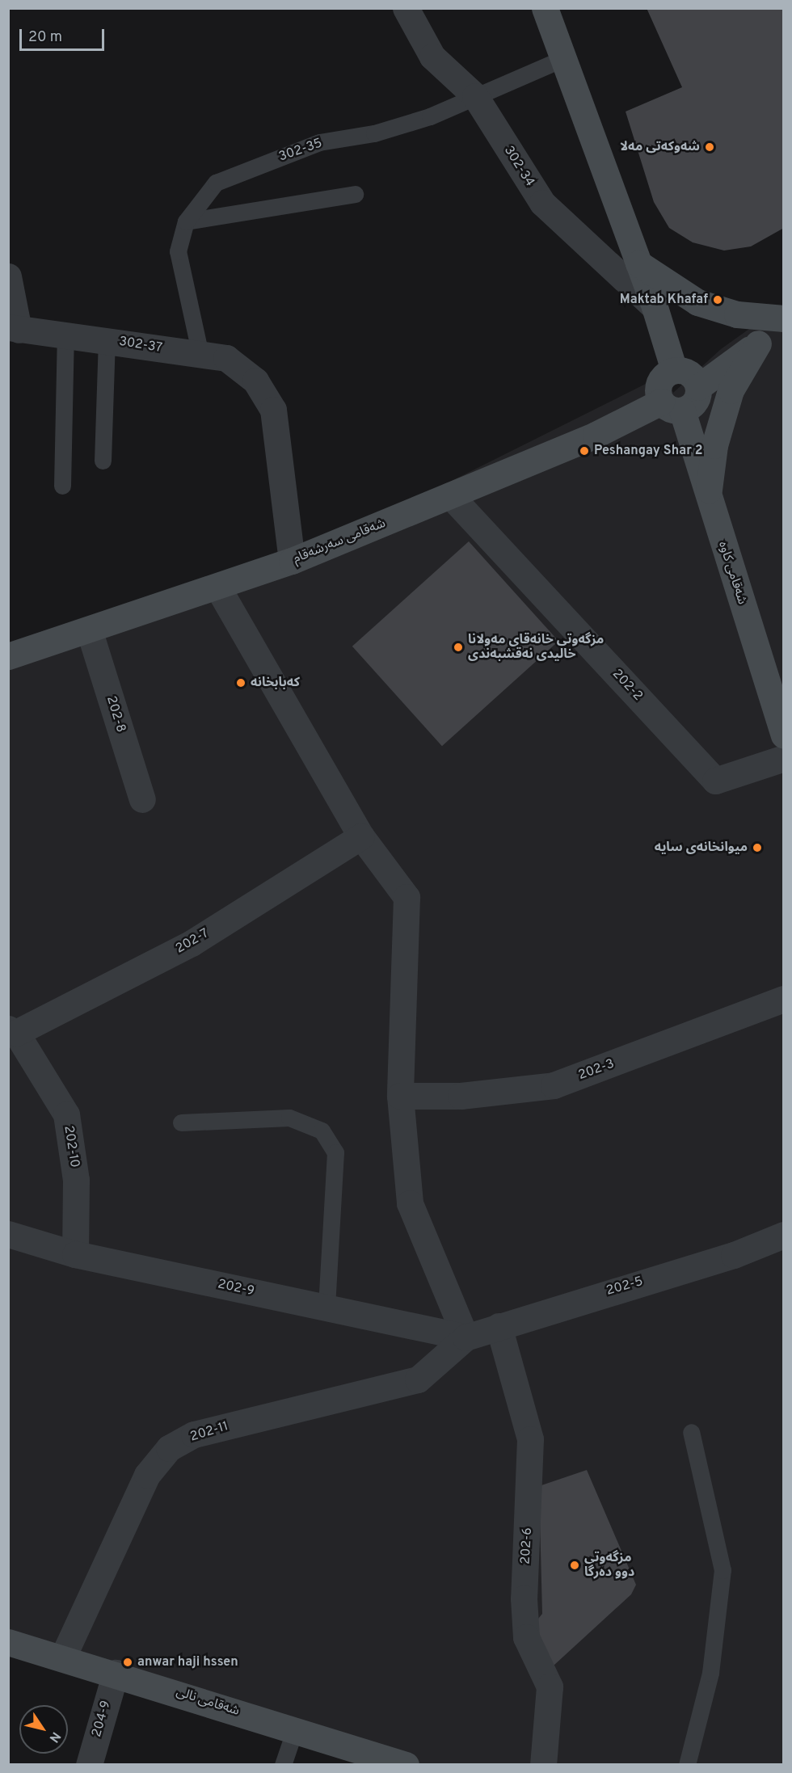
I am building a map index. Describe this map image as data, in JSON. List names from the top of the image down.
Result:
{
  "streets": {
    "main road": ["شەقامی سەرشەقام", "شەقامی کاوە", "شەقامی نالی"],
    "street": [
      "302-34",
      "302-37",
      "202-2",
      "202-8",
      "202-7",
      "202-3",
      "202-10",
      "202-5",
      "202-9",
      "202-11",
      "202-6",
      "204-9"
    ],
    "lane": ["302-35"]
  },
  "crossings": [
    ["302-35", "302-34"],
    ["302-35", "302-37"],
    ["302-37", "شەقامی سەرشەقام"],
    ["شەقامی سەرشەقام", "شەقامی کاوە"],
    ["شەقامی سەرشەقام", "202-2"],
    ["شەقامی سەرشەقام", "202-8"],
    ["202-7", "202-10"],
    ["202-10", "202-9"],
    ["202-5", "202-9"],
    ["202-5", "202-11"],
    ["202-5", "202-6"],
    ["202-9", "202-11"],
    ["202-11", "شەقامی نالی"],
    ["شەقامی نالی", "204-9"]
  ],
  "places": [
    "شەوکەتی مەلا",
    "Maktab Khafaf",
    "Peshangay Shar 2",
    "مزگەوتی خانەقای مەولانا خالیدی نەقشبەندی",
    "کەبابخانە",
    "میوانخانەی سایە",
    "مزگەوتی دوو دەرگا",
    "anwar haji hssen"
  ],
  "scale_bar": "20 m",
  "north": "bottom right"
}
